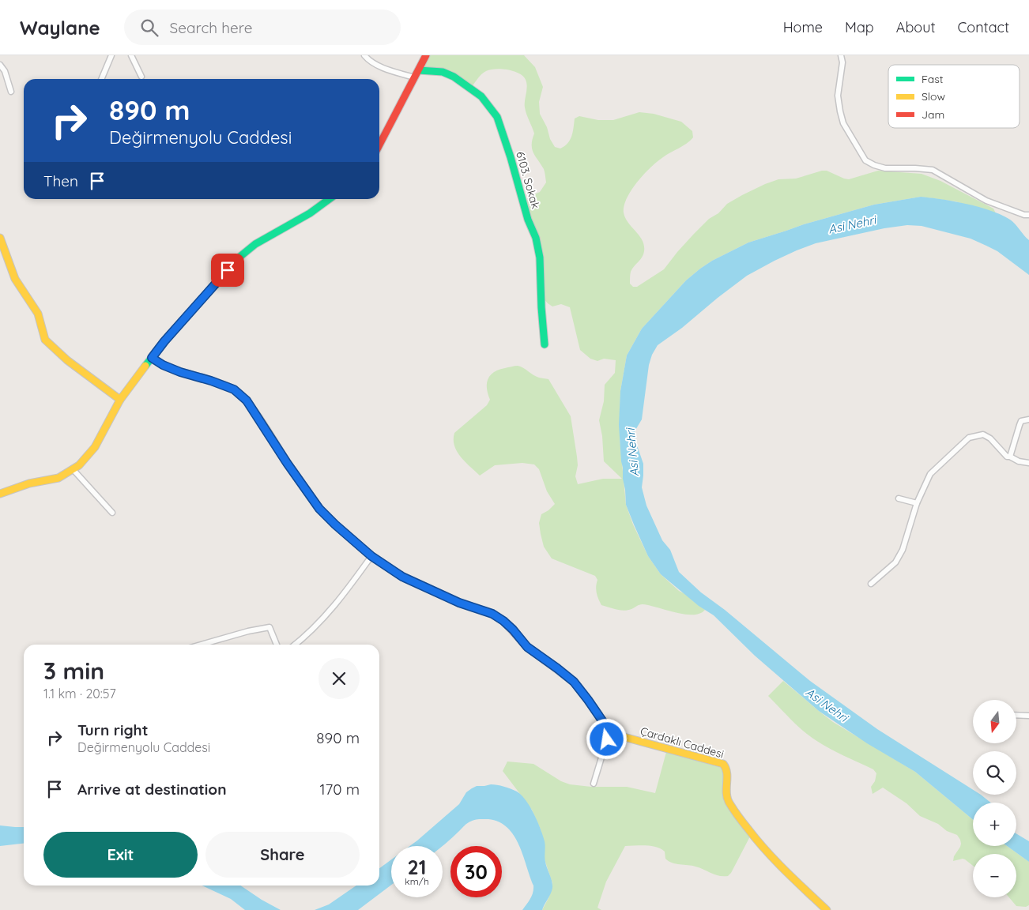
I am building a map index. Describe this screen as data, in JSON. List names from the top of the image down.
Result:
{
  "streets": {
    "street": ["6103. Sokak", "Çardaklı Caddesi"]
  },
  "water": ["Asi Nehri"],
  "legend": ["Fast", "Slow", "Jam"],
  "north": "bottom",
  "page": {
    "header": "Waylane",
    "search": "Search here",
    "nav": [
      "Home",
      "Map",
      "About",
      "Contact"
    ],
    "turn": ["890 m", "Değirmenyolu Caddesi"],
    "then": "Then",
    "heading": ["3 min", "1.1 km · 20:57"],
    "map_buttons": ["+", "−"],
    "list": [
      {
        "name": "Turn right",
        "note": "Değirmenyolu Caddesi",
        "value": "890 m"
      },
      {
        "name": "Arrive at destination",
        "value": "170 m"
      }
    ],
    "buttons": ["Exit", "Share"],
    "speed": "21 km/h",
    "limit": "30"
  }
}
